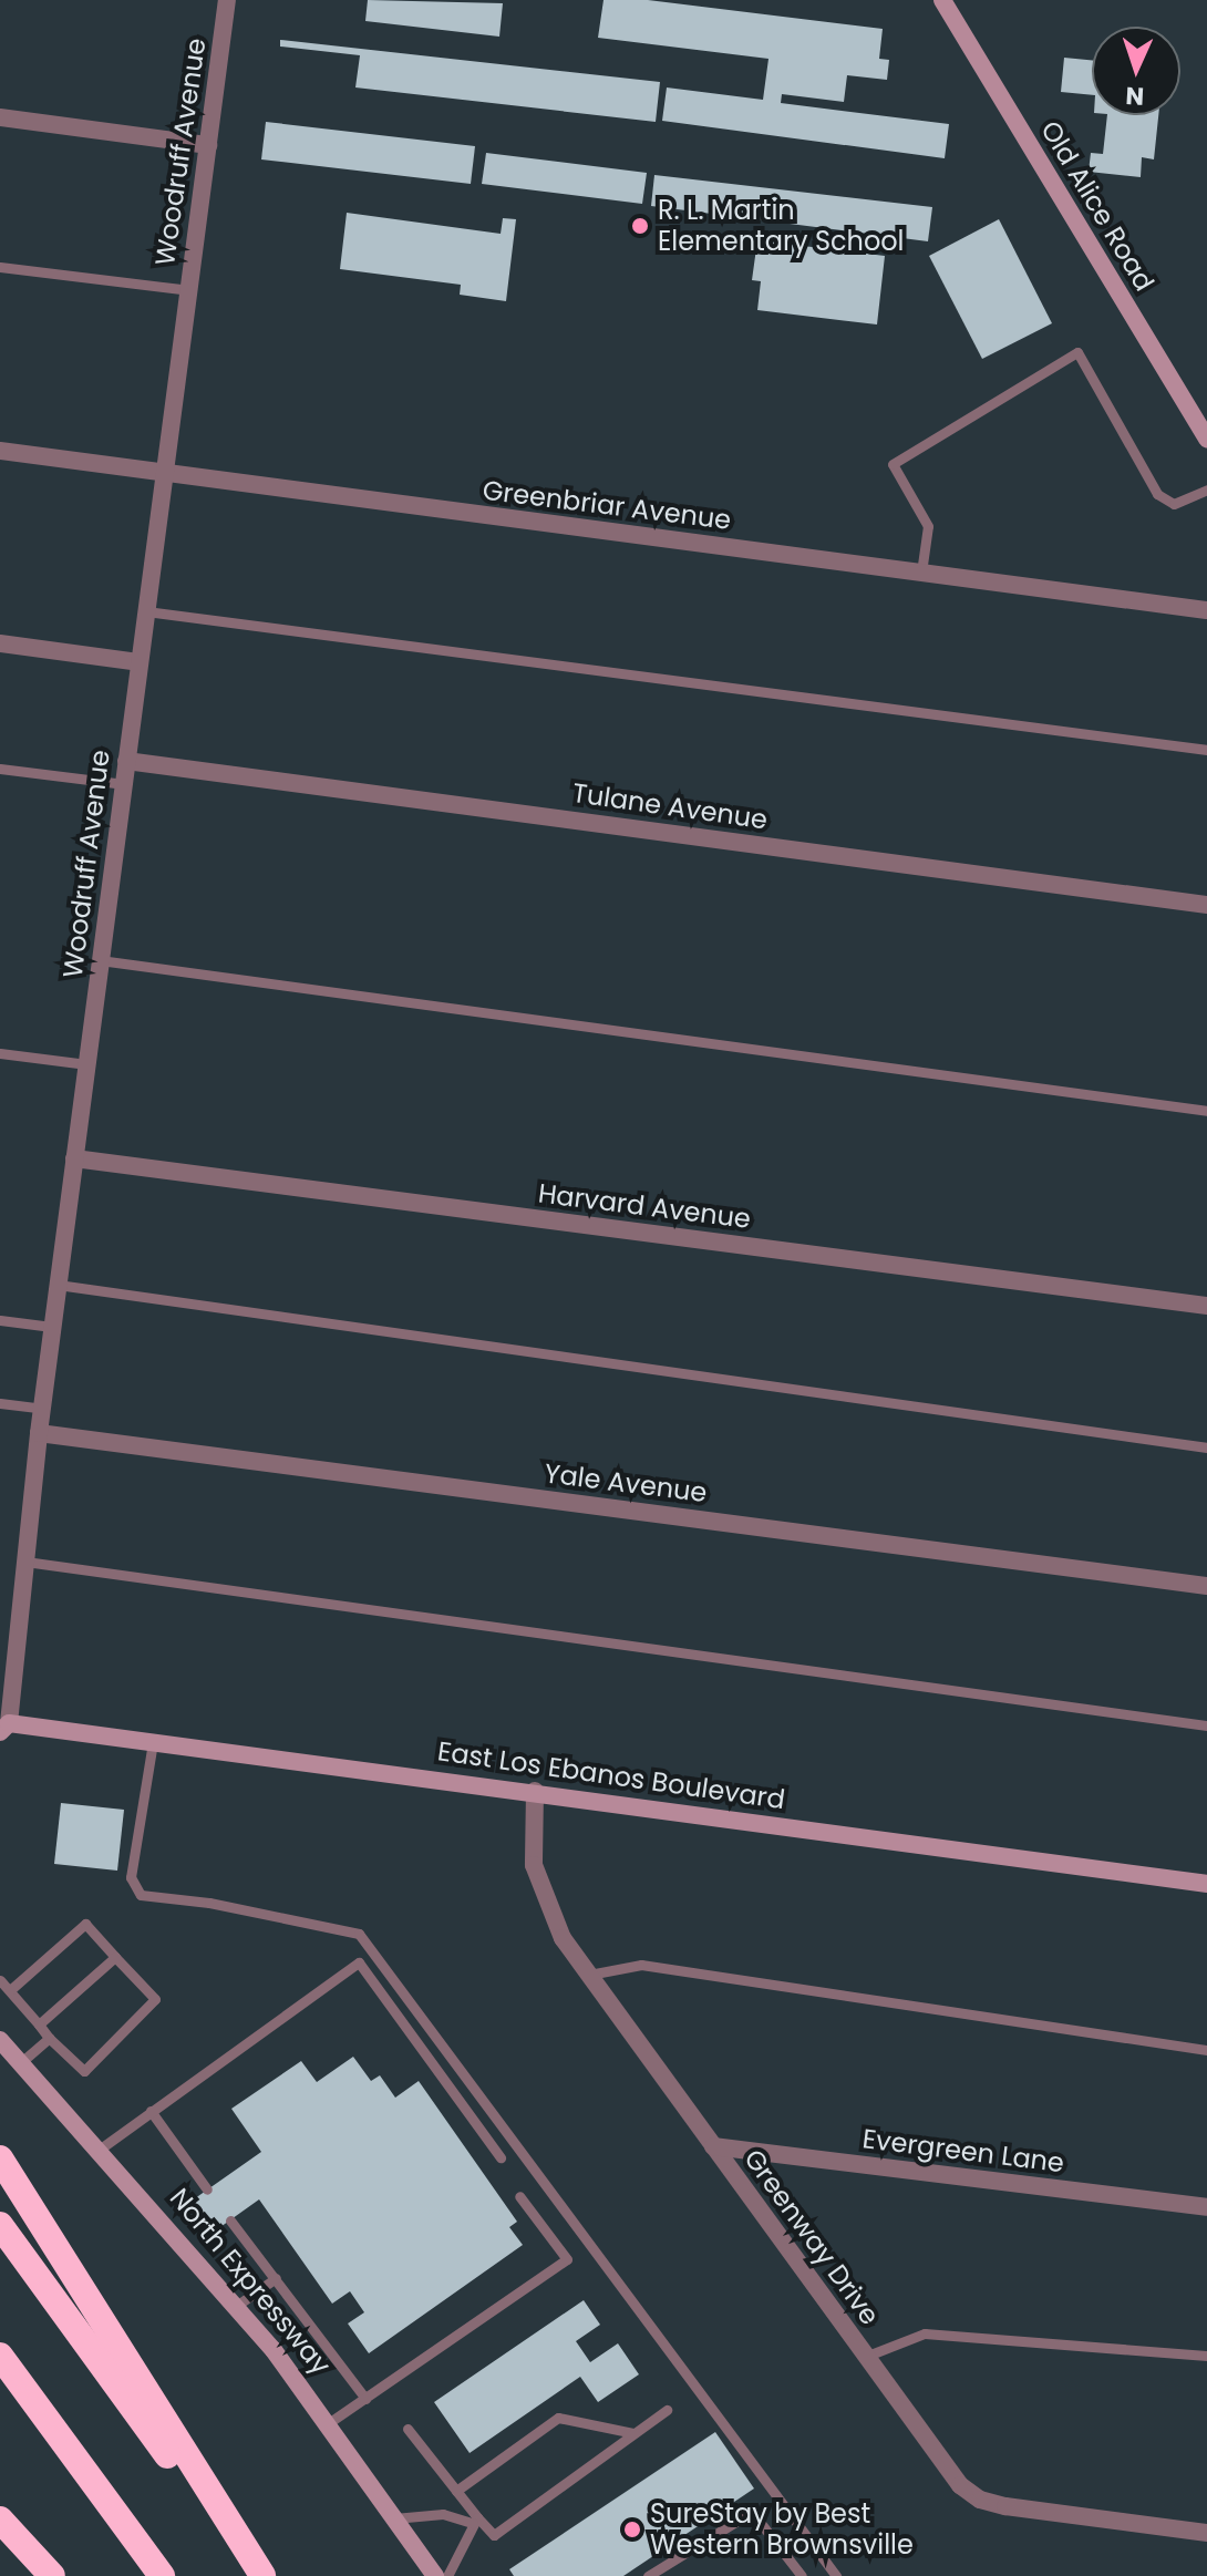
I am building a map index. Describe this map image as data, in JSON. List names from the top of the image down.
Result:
{
  "streets": {
    "street": [
      "Woodruff Avenue",
      "Old Alice Road",
      "Greenbriar Avenue",
      "Tulane Avenue",
      "Harvard Avenue",
      "Yale Avenue",
      "East Los Ebanos Boulevard",
      "Evergreen Lane",
      "Greenway Drive",
      "North Expressway"
    ]
  },
  "crossings": [
    ["Woodruff Avenue", "Greenbriar Avenue"],
    ["Woodruff Avenue", "Tulane Avenue"],
    ["Woodruff Avenue", "Harvard Avenue"],
    ["Woodruff Avenue", "Yale Avenue"],
    ["Woodruff Avenue", "East Los Ebanos Boulevard"],
    ["East Los Ebanos Boulevard", "Greenway Drive"],
    ["Evergreen Lane", "Greenway Drive"]
  ],
  "places": ["R. L. Martin Elementary School", "SureStay by Best Western Brownsville"],
  "north": "bottom"
}
